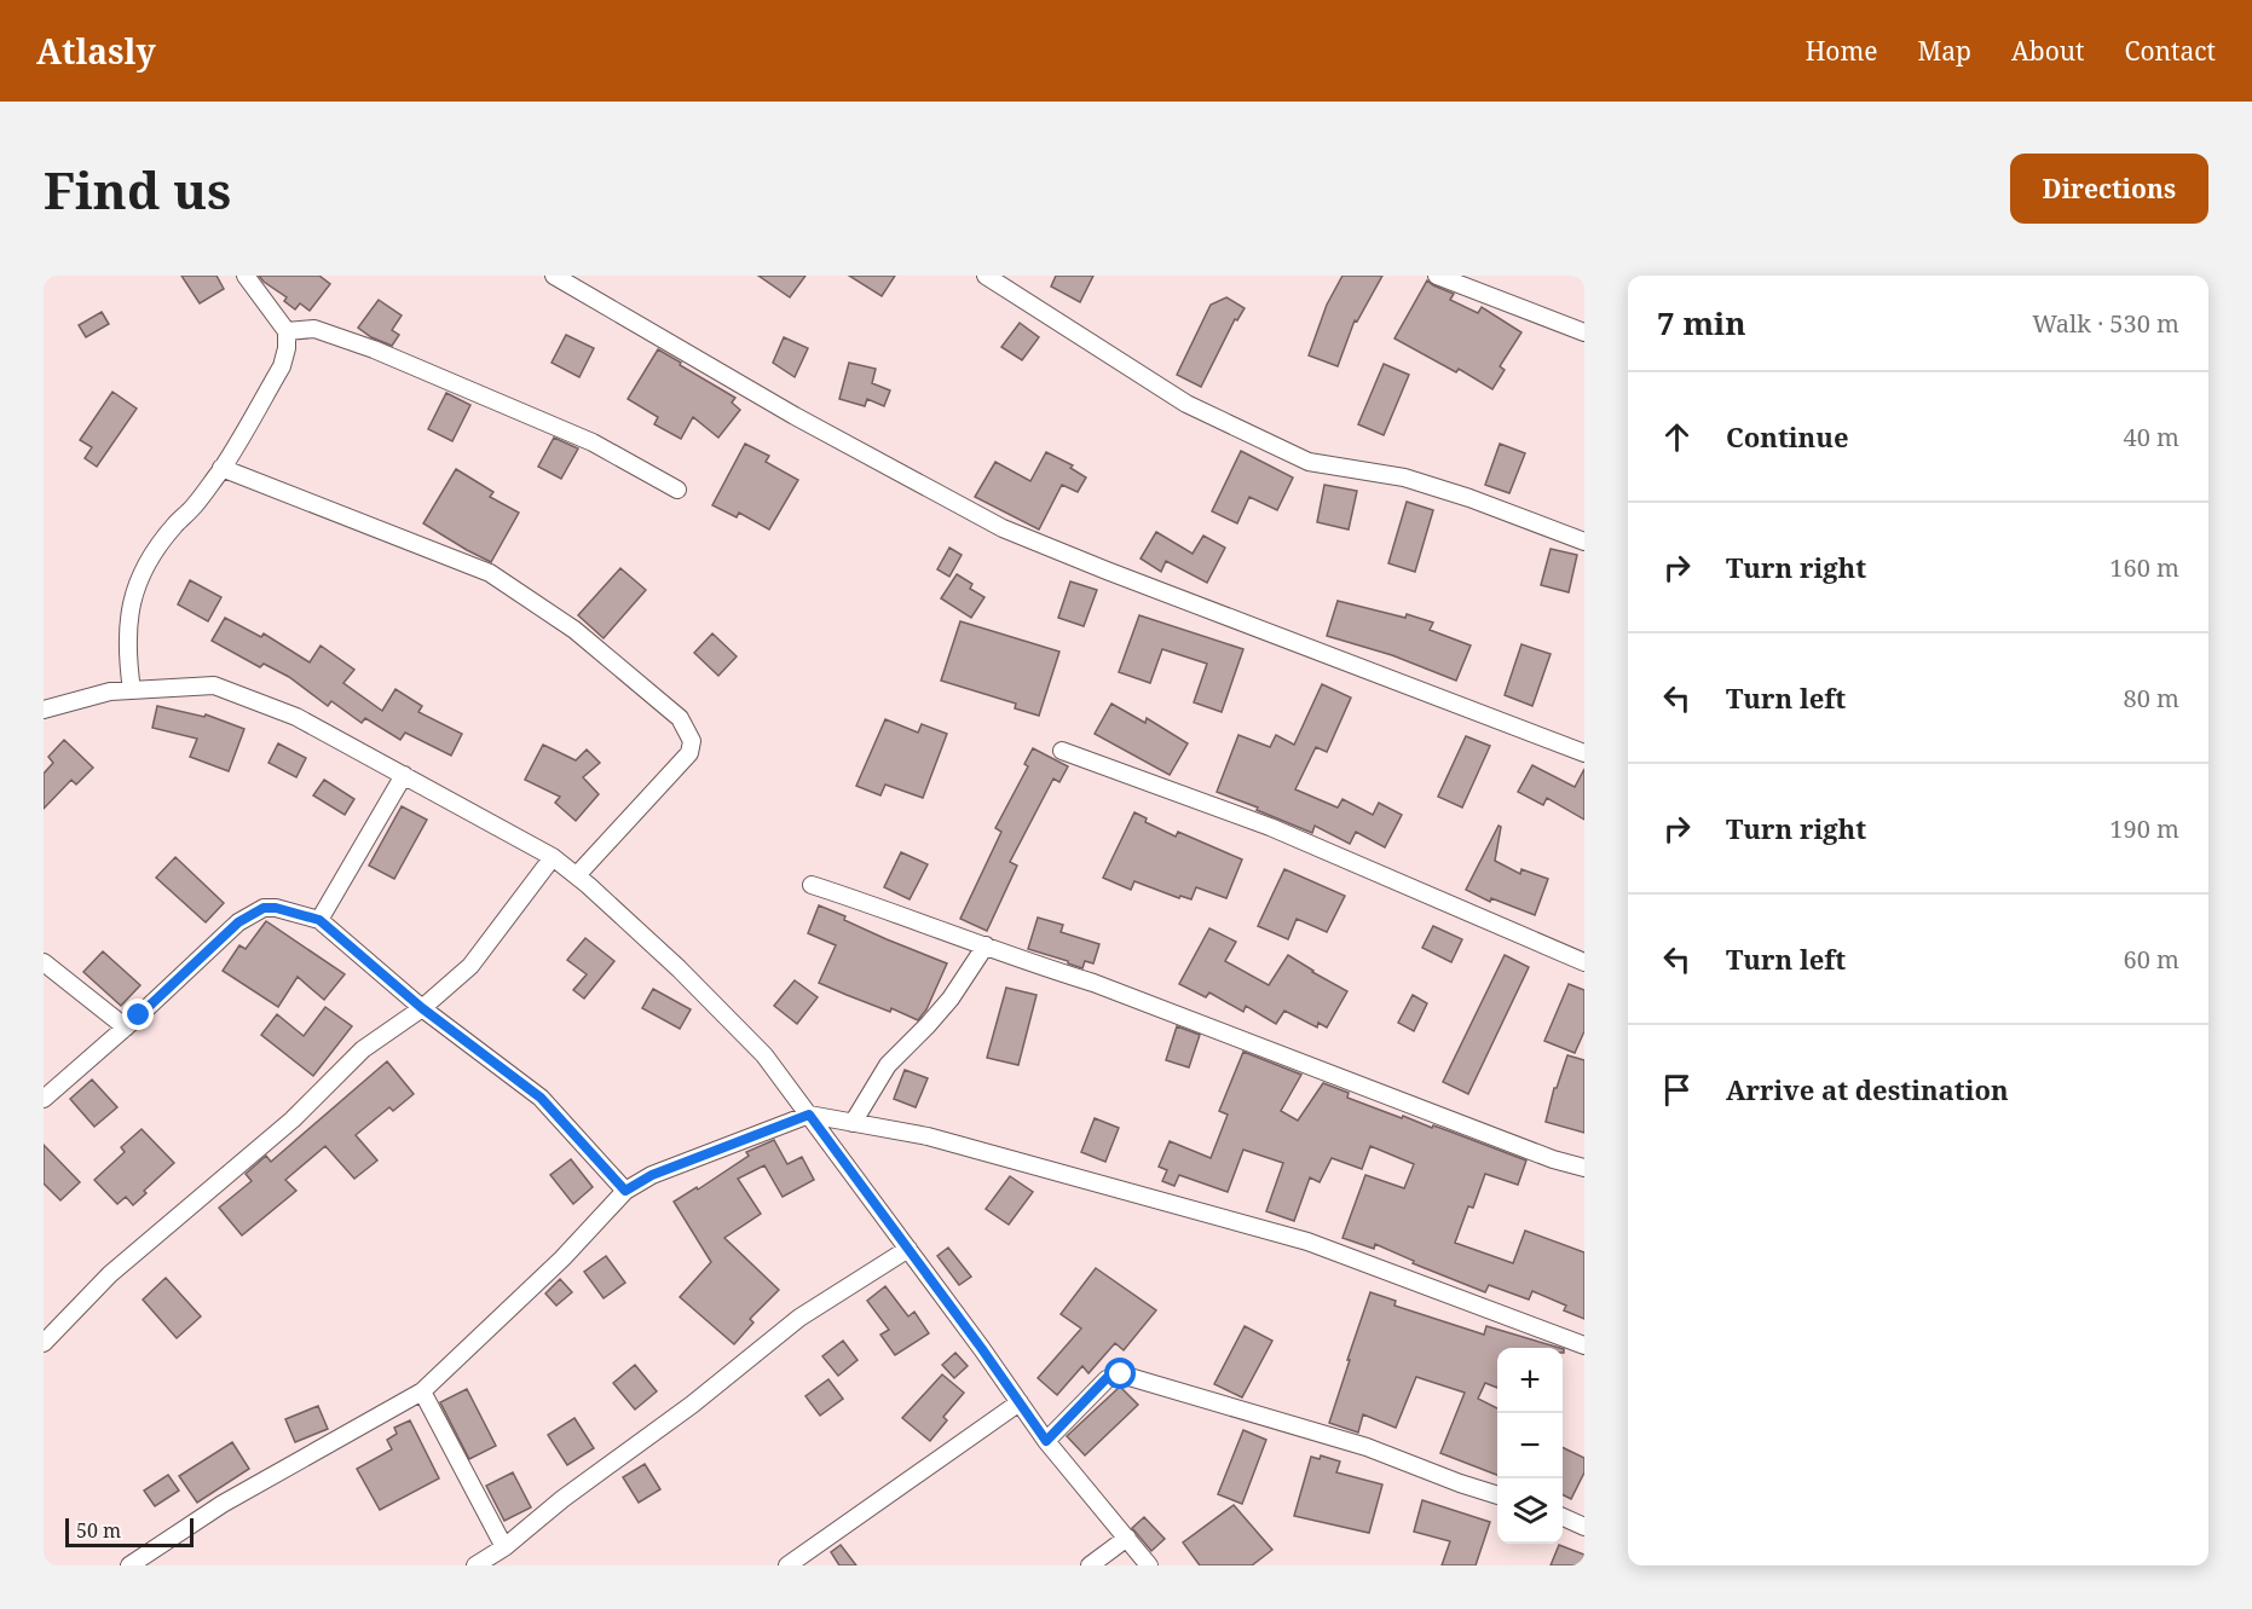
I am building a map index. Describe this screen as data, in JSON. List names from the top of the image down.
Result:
{
  "scale_bar": "50 m",
  "page": {
    "header": "Atlasly",
    "nav": [
      "Home",
      "Map",
      "About",
      "Contact"
    ],
    "buttons": "Directions",
    "title": "Find us",
    "heading": ["7 min", "Walk · 530 m"],
    "list": [
      ["Continue", "40 m"],
      ["Turn right", "160 m"],
      ["Turn left", "80 m"],
      ["Turn right", "190 m"],
      ["Turn left", "60 m"],
      "Arrive at destination"
    ],
    "map_buttons": ["+", "−"],
    "scale": "50 m"
  }
}
